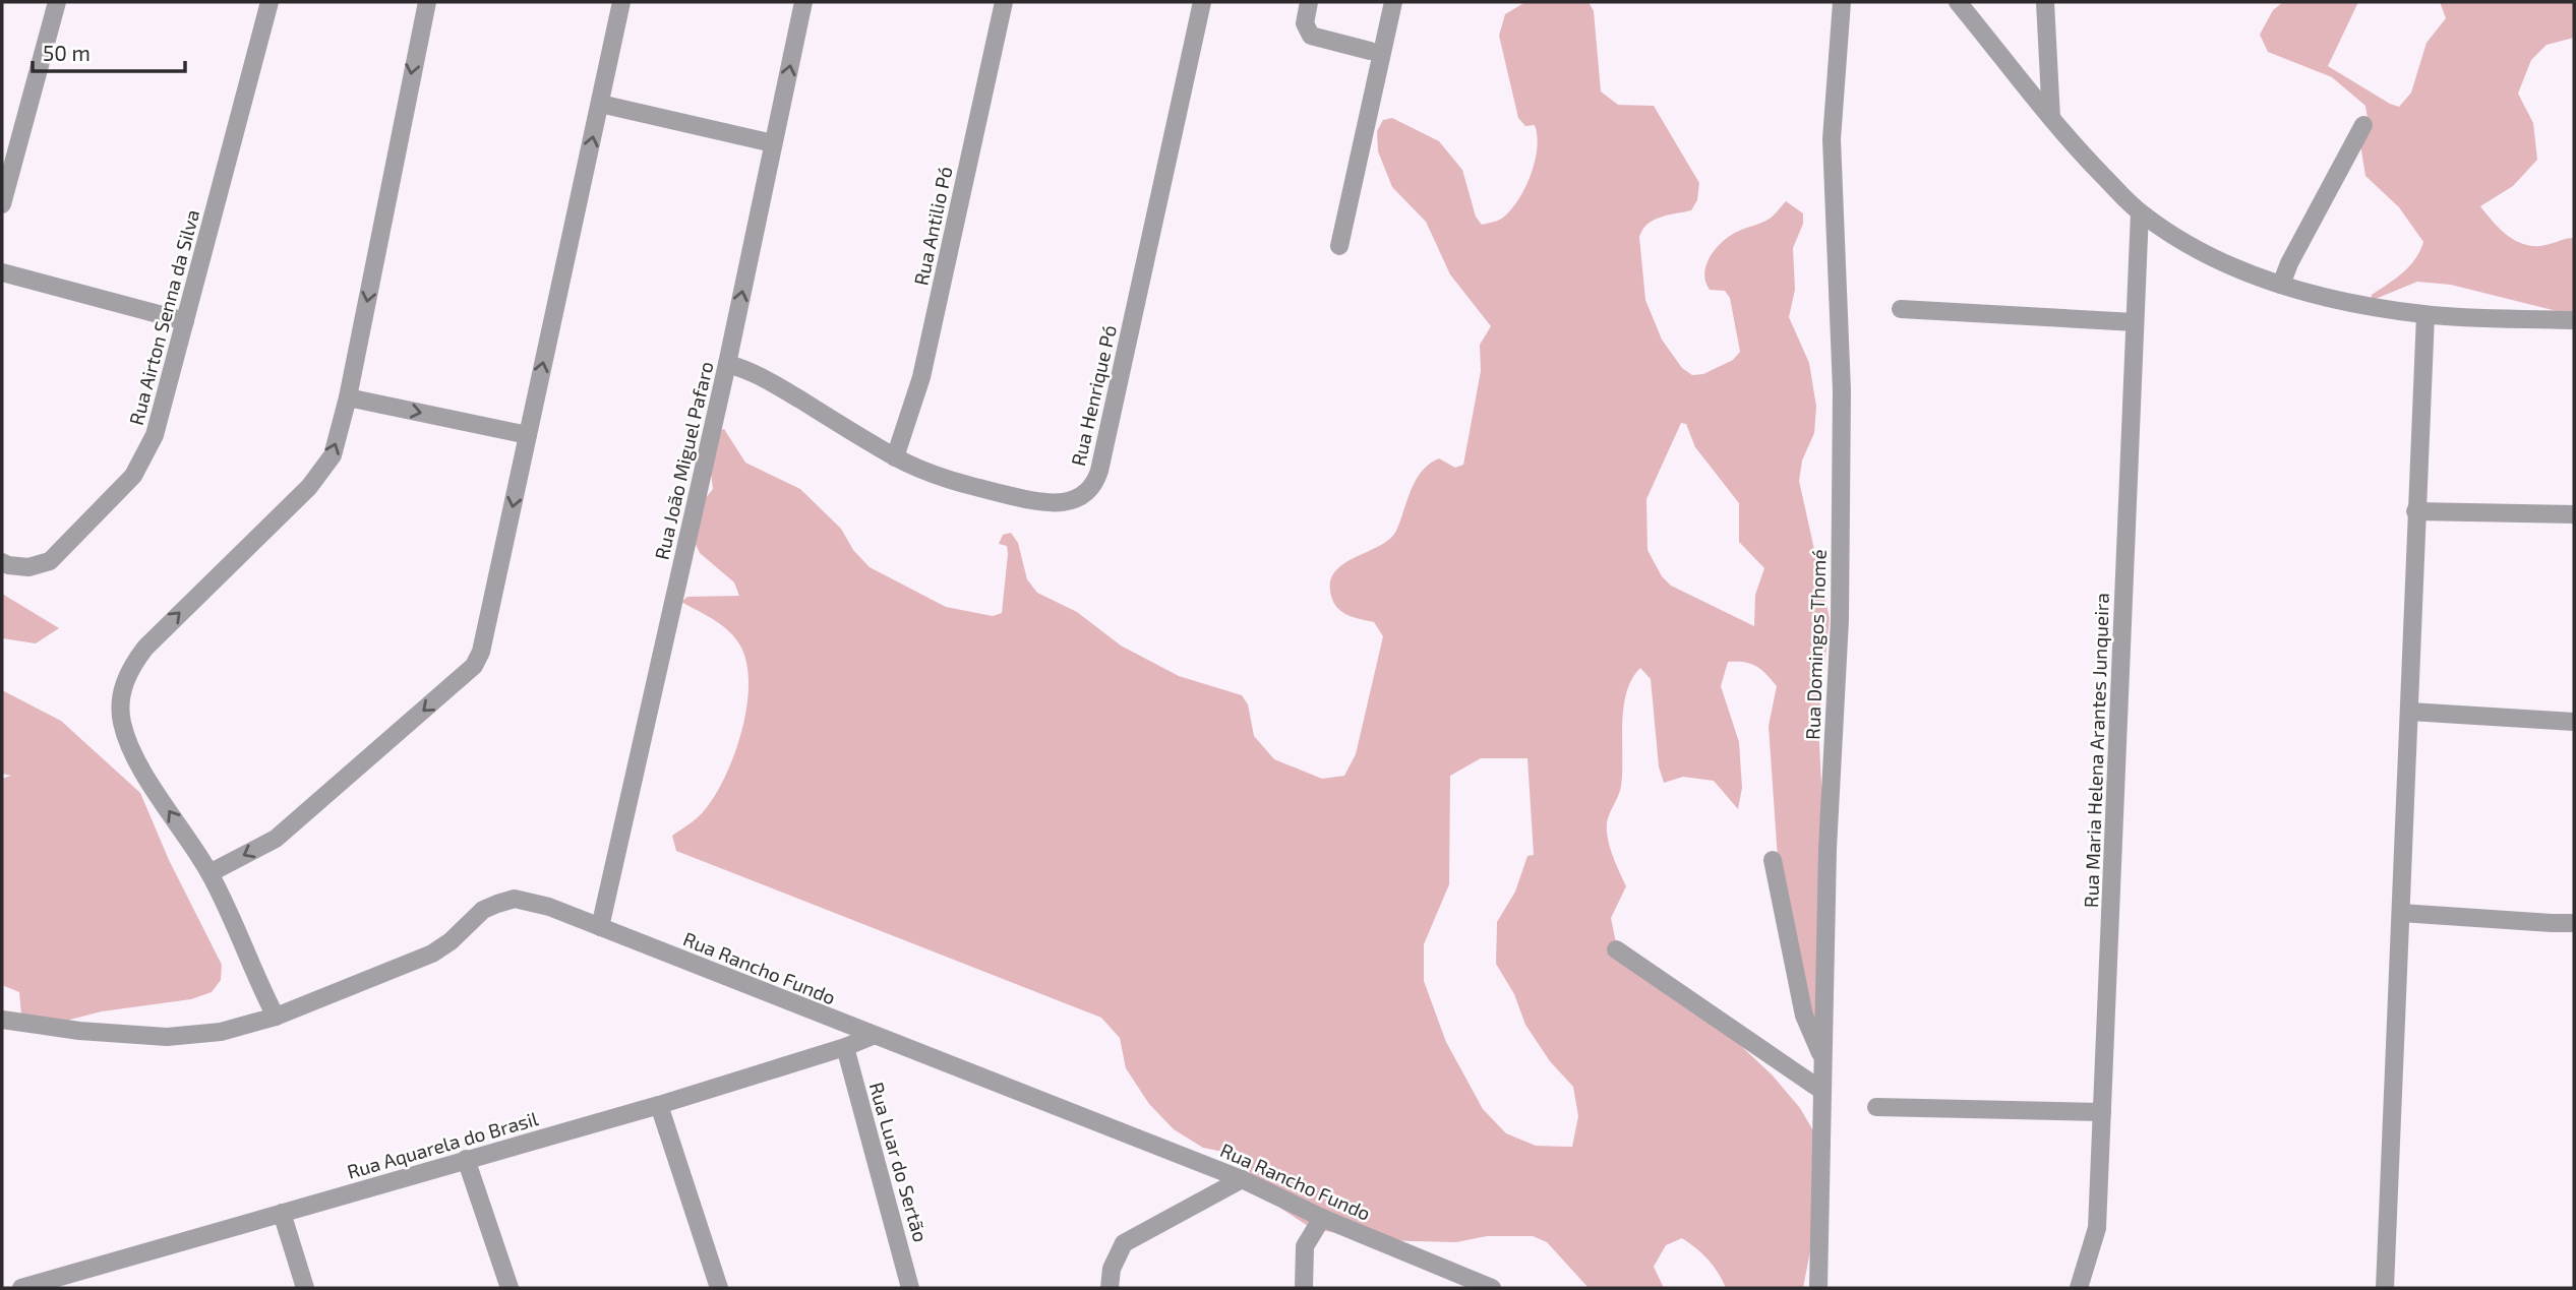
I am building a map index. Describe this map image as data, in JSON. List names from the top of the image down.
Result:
{
  "streets": {
    "street": [
      "Rua Antilio Pó",
      "Rua Airton Senna da Silva",
      "Rua Henrique Pó",
      "Rua João Miguel Pafaro",
      "Rua Domingos Thomé",
      "Rua Maria Helena Arantes Junqueira",
      "Rua Rancho Fundo",
      "Rua Aquarela do Brasil",
      "Rua Luar do Sertão"
    ]
  },
  "crossings": [
    ["Rua Antilio Pó", "Rua Henrique Pó"],
    ["Rua Henrique Pó", "Rua João Miguel Pafaro"],
    ["Rua João Miguel Pafaro", "Rua Rancho Fundo"],
    ["Rua Rancho Fundo", "Rua Aquarela do Brasil"],
    ["Rua Aquarela do Brasil", "Rua Luar do Sertão"]
  ],
  "one_way": ["Rua João Miguel Pafaro"],
  "scale_bar": "50 m"
}
